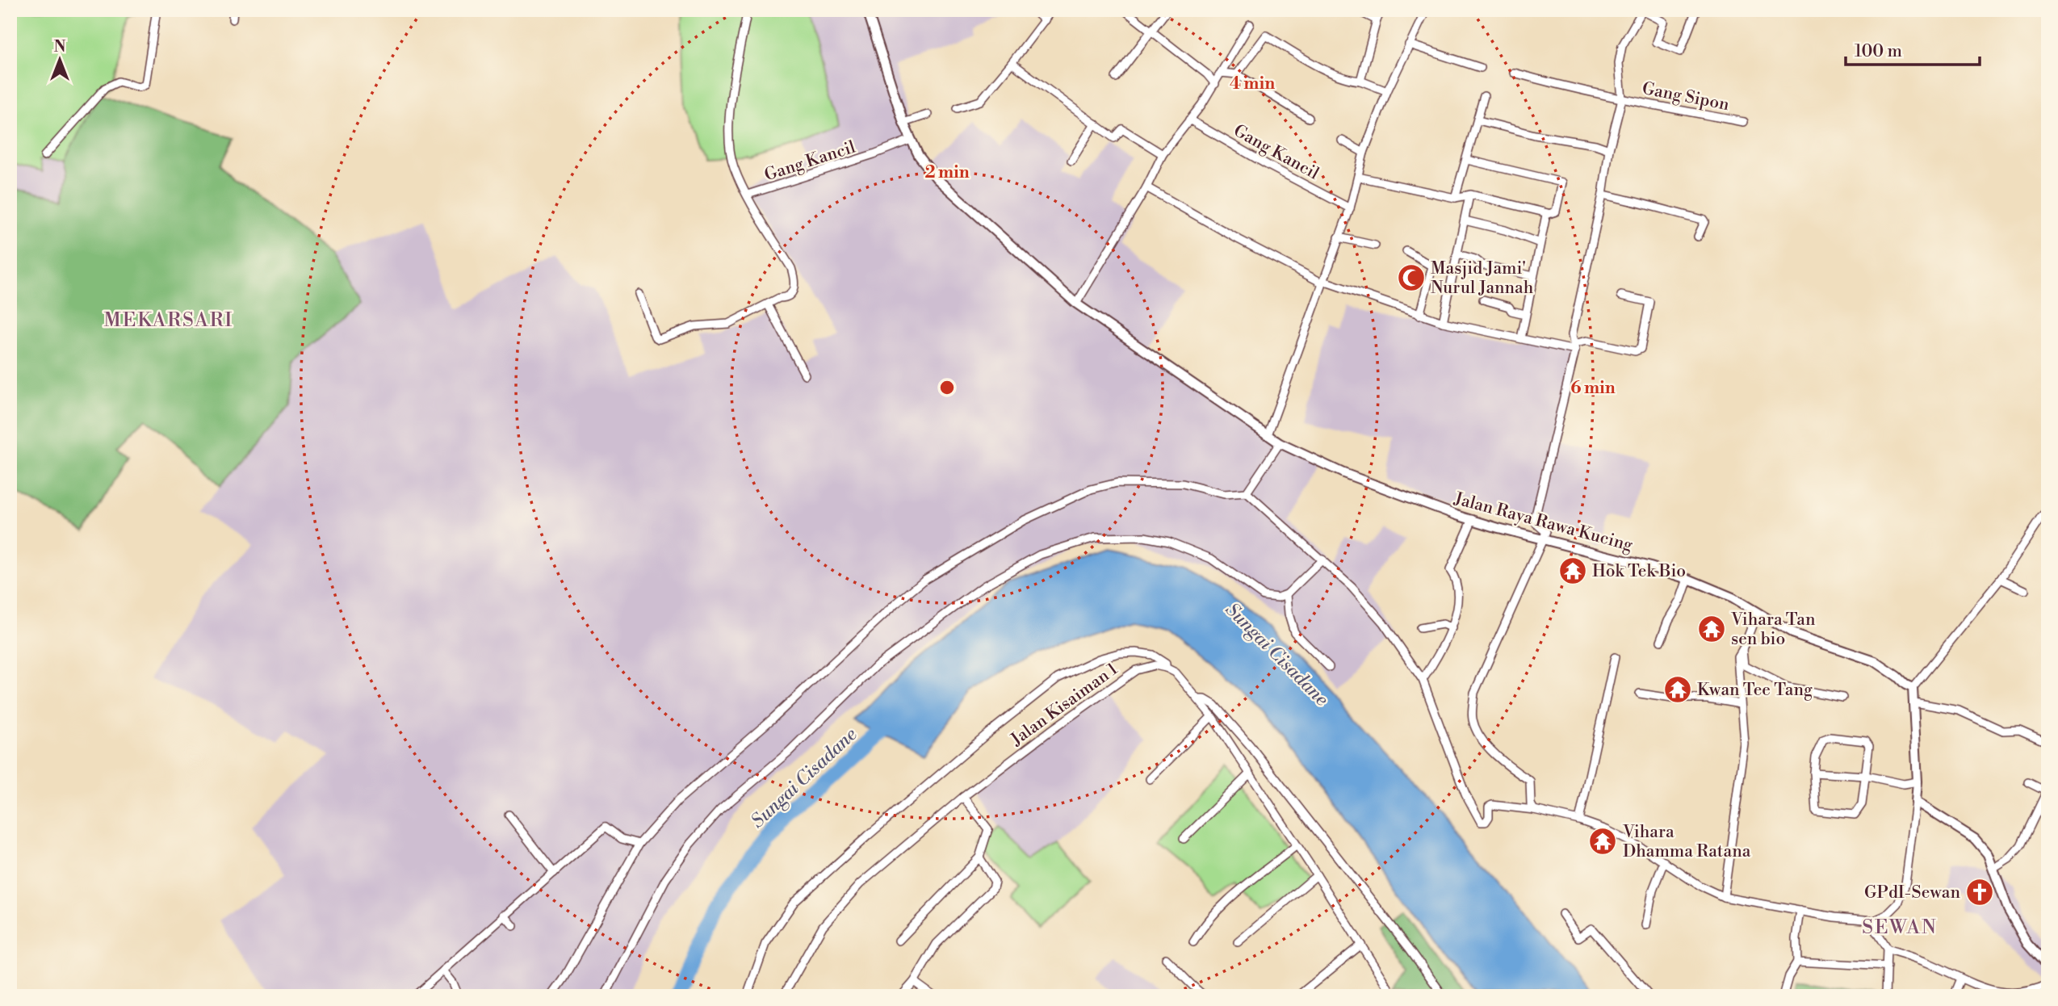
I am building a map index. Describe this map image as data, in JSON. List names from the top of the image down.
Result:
{
  "streets": {
    "street": [
      "Gang Sipon",
      "Gang Kancil",
      "Jalan Raya Rawa Kucing",
      "Jalan Kisaiman 1"
    ]
  },
  "crossings": [
    ["Gang Kancil", "Jalan Raya Rawa Kucing"]
  ],
  "districts": ["MEKARSARI", "SEWAN"],
  "water": ["Sungai Cisadane"],
  "places": {
    "mosque": ["Masjid Jami' Nurul Jannah"],
    "temple": [
      "Hok Tek Bio",
      "Vihara Tan sen bio",
      "Kwan Tee Tang",
      "Vihara Dhamma Ratana"
    ],
    "church": ["GPdI-Sewan"]
  },
  "scale_bar": "100 m",
  "north": "top",
  "rings": ["4 min", "2 min", "6 min"]
}
